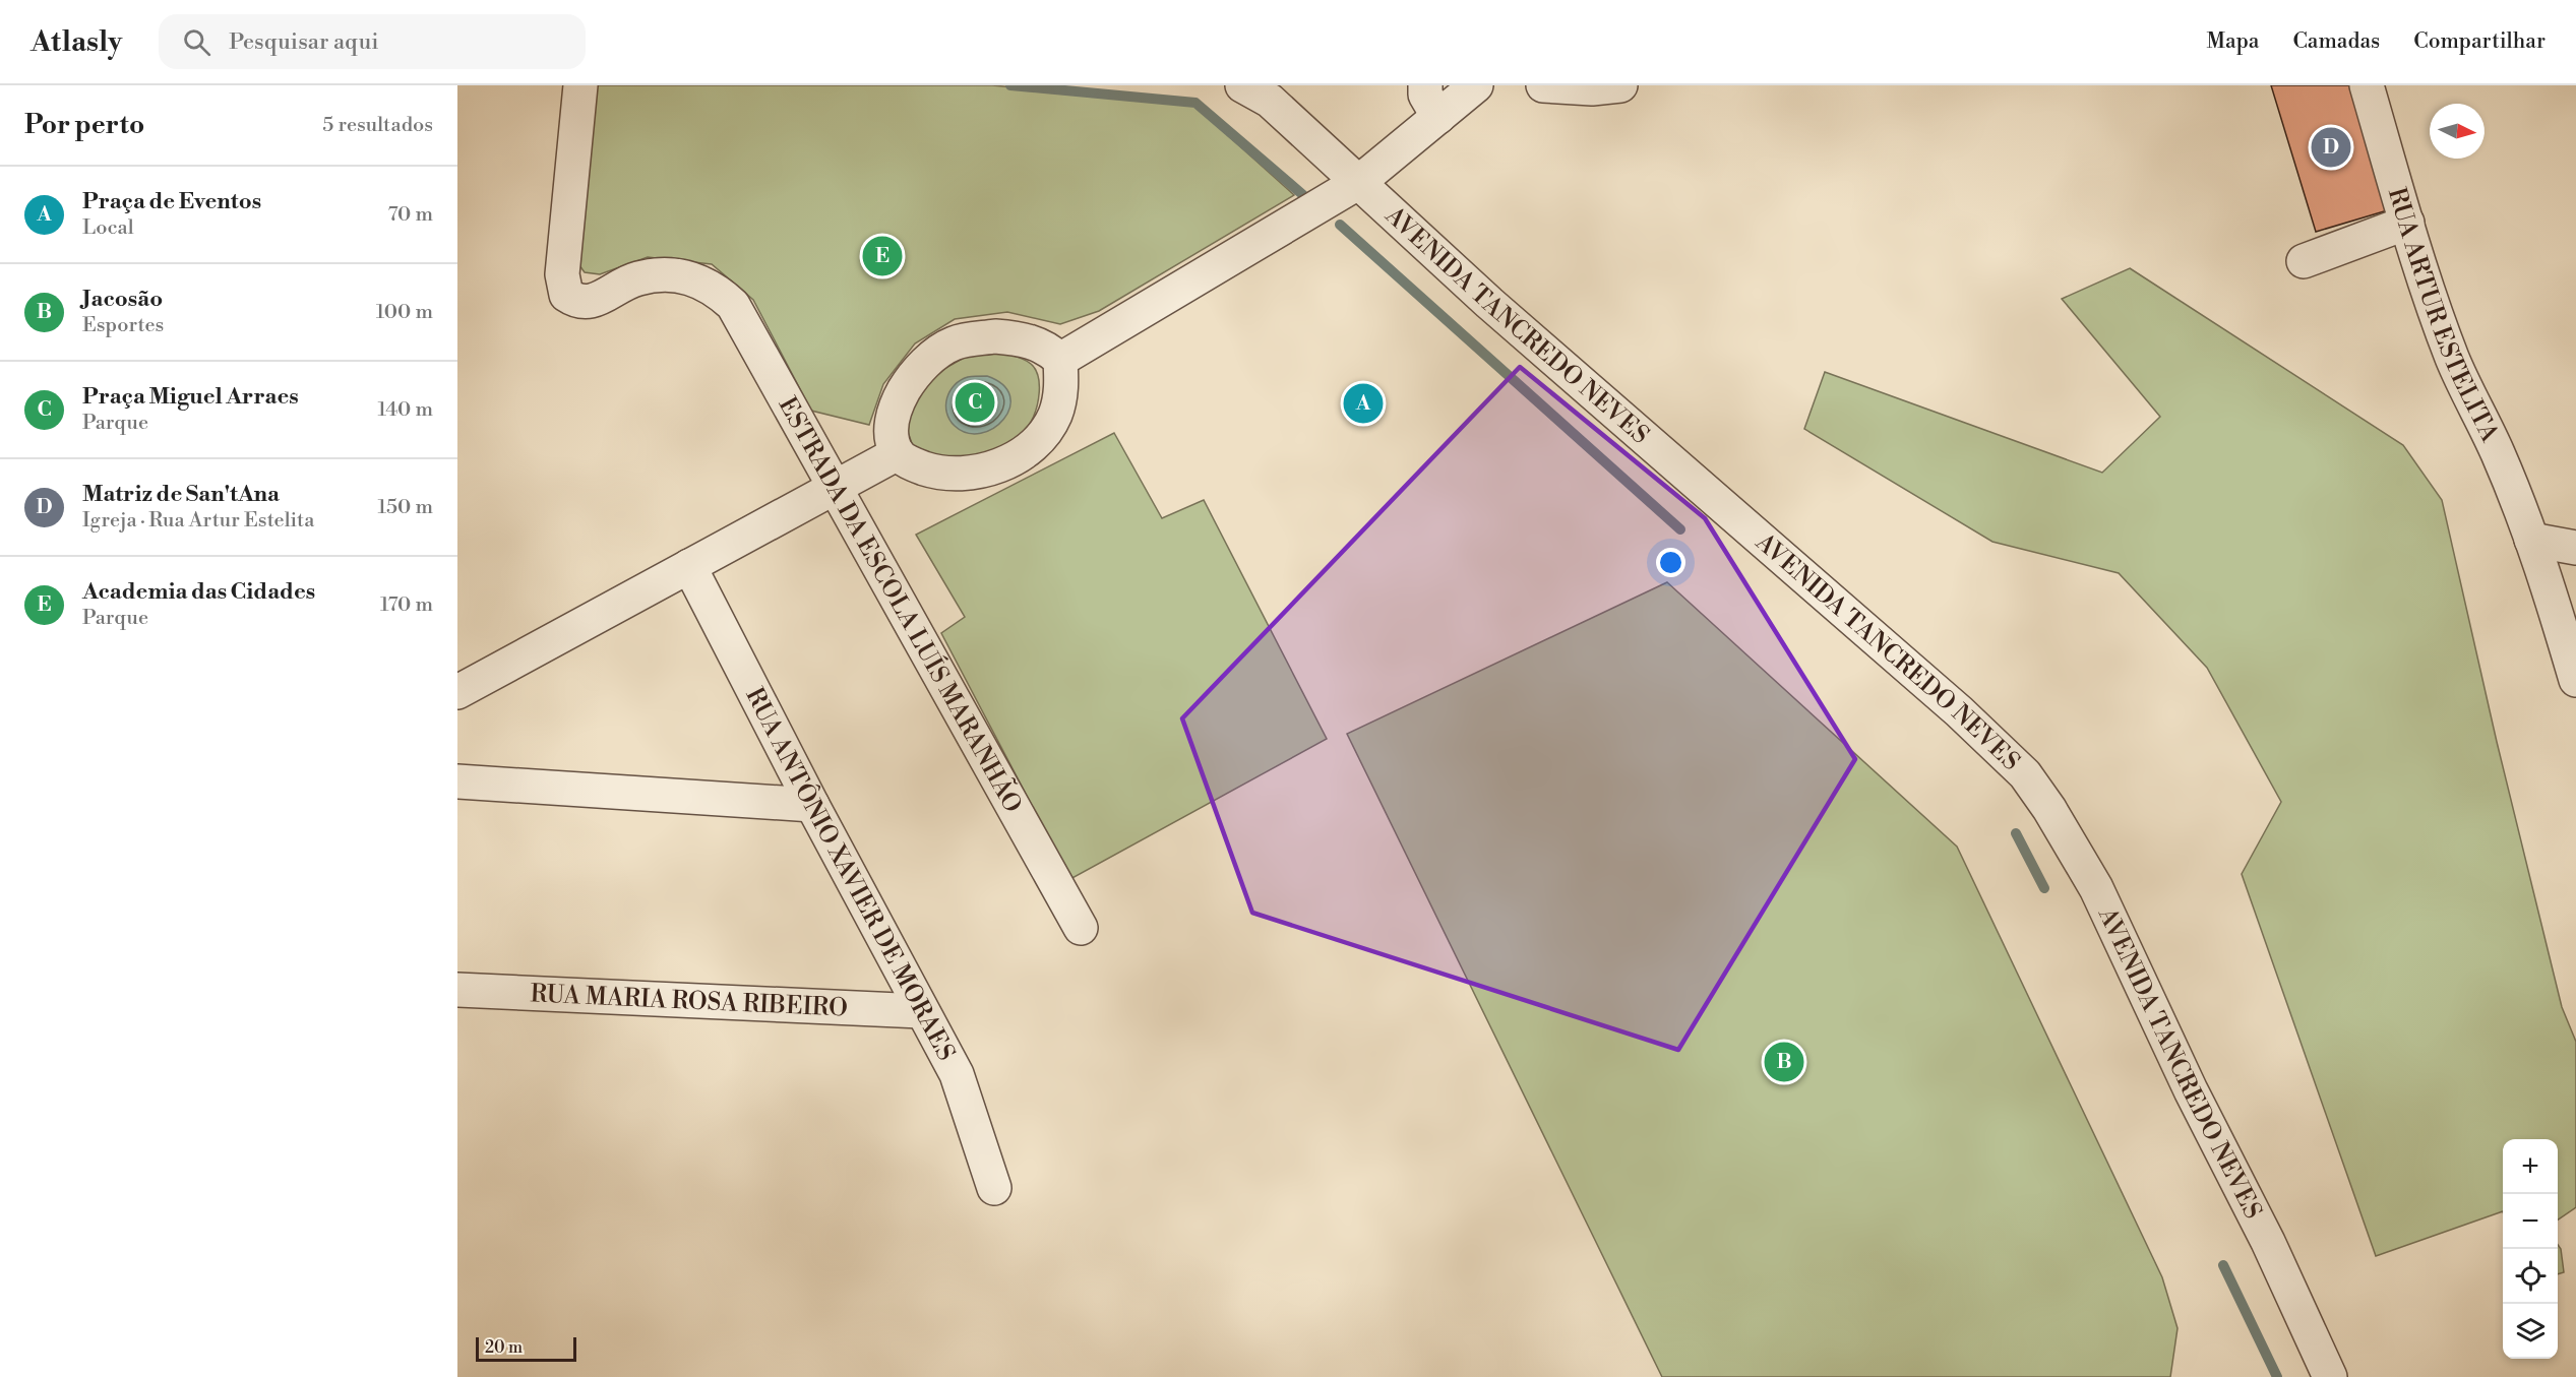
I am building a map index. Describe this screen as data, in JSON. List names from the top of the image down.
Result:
{
  "streets": {
    "street": [
      "RUA ARTUR ESTELITA",
      "AVENIDA TANCREDO NEVES",
      "ESTRADA DA ESCOLA LUÍS MARANHÃO",
      "RUA ANTÔNIO XAVIER DE MORAES",
      "RUA MARIA ROSA RIBEIRO"
    ]
  },
  "crossings": [
    ["RUA ANTÔNIO XAVIER DE MORAES", "RUA MARIA ROSA RIBEIRO"]
  ],
  "scale_bar": "20 m",
  "north": "right",
  "page": {
    "header": "Atlasly",
    "search": "Pesquisar aqui",
    "nav": ["Mapa", "Camadas", "Compartilhar"],
    "heading": ["Por perto", "5 resultados"],
    "pins": [
      "D",
      "E",
      "C",
      "A",
      "B"
    ],
    "list": [
      {
        "mark": "A",
        "name": "Praça de Eventos",
        "note": "Local",
        "value": "70 m"
      },
      {
        "mark": "B",
        "name": "Jacosão",
        "note": "Esportes",
        "value": "100 m"
      },
      {
        "mark": "C",
        "name": "Praça Miguel Arraes",
        "note": "Parque",
        "value": "140 m"
      },
      {
        "mark": "D",
        "name": "Matriz de San'tAna",
        "note": "Igreja · Rua Artur Estelita",
        "value": "150 m"
      },
      {
        "mark": "E",
        "name": "Academia das Cidades",
        "note": "Parque",
        "value": "170 m"
      }
    ],
    "map_buttons": ["+", "−"],
    "scale": "20 m"
  }
}
